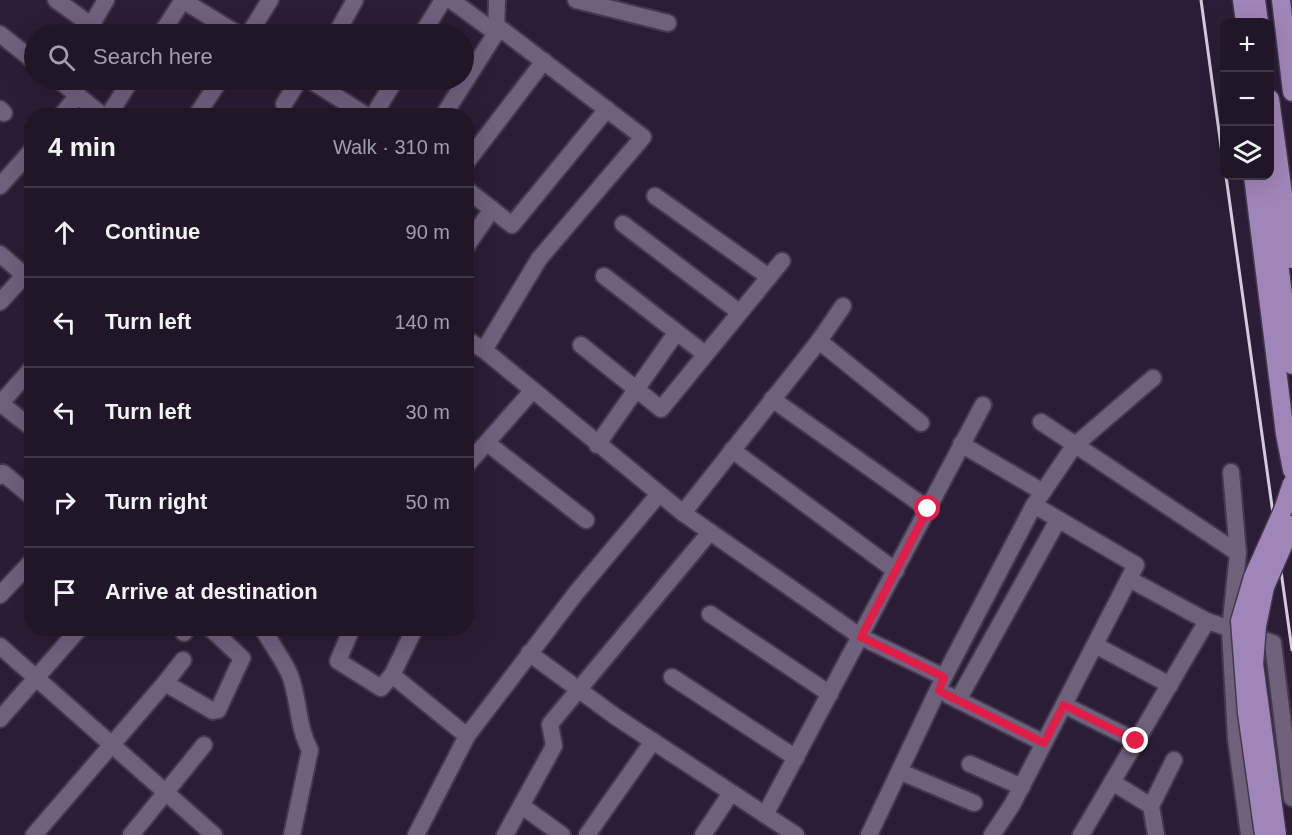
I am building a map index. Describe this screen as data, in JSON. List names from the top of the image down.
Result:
{
  "page": {
    "map_buttons": ["+", "−"],
    "search": "Search here",
    "heading": ["4 min", "Walk · 310 m"],
    "list": [
      ["Continue", "90 m"],
      ["Turn left", "140 m"],
      ["Turn left", "30 m"],
      ["Turn right", "50 m"],
      "Arrive at destination"
    ]
  }
}
